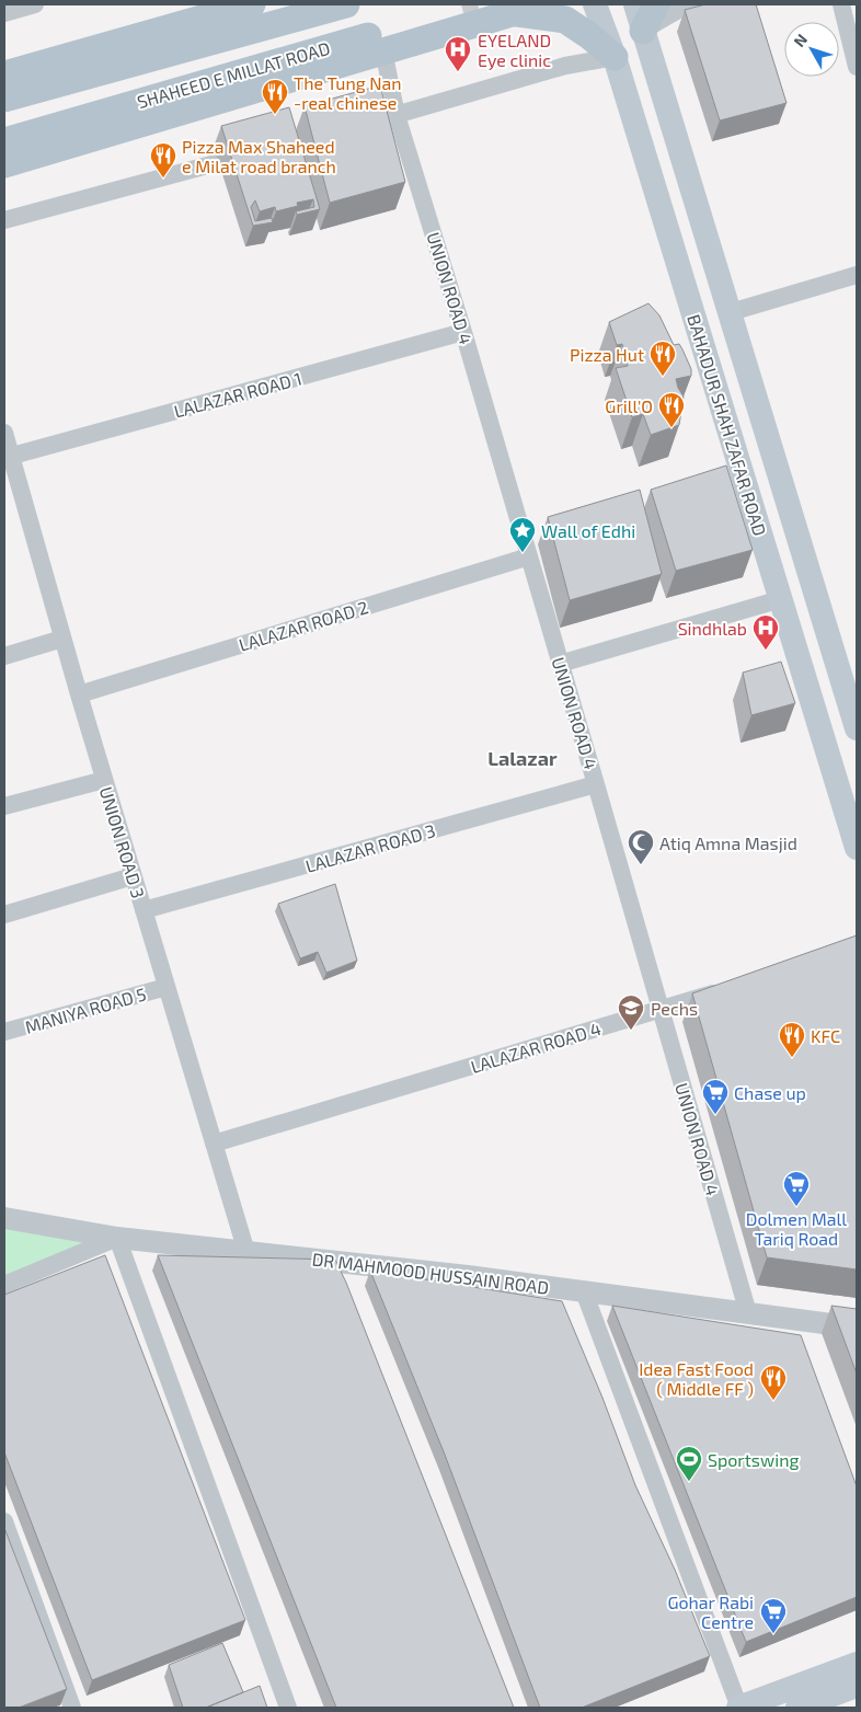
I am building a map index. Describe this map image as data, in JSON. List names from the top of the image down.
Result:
{
  "streets": {
    "main road": ["SHAHEED E MILLAT ROAD", "BAHADUR SHAH ZAFAR ROAD"],
    "street": [
      "UNION ROAD 4",
      "LALAZAR ROAD 1",
      "LALAZAR ROAD 2",
      "UNION ROAD 3",
      "LALAZAR ROAD 3",
      "MANIYA ROAD 5",
      "LALAZAR ROAD 4",
      "DR MAHMOOD HUSSAIN ROAD"
    ]
  },
  "crossings": [
    ["UNION ROAD 4", "LALAZAR ROAD 1"],
    ["UNION ROAD 4", "LALAZAR ROAD 2"],
    ["UNION ROAD 4", "LALAZAR ROAD 3"],
    ["UNION ROAD 4", "LALAZAR ROAD 4"],
    ["UNION ROAD 4", "DR MAHMOOD HUSSAIN ROAD"],
    ["LALAZAR ROAD 1", "UNION ROAD 3"],
    ["LALAZAR ROAD 2", "UNION ROAD 3"],
    ["UNION ROAD 3", "LALAZAR ROAD 3"],
    ["UNION ROAD 3", "MANIYA ROAD 5"],
    ["UNION ROAD 3", "LALAZAR ROAD 4"],
    ["UNION ROAD 3", "DR MAHMOOD HUSSAIN ROAD"]
  ],
  "districts": ["Lalazar"],
  "places": {
    "hospital": ["EYELAND Eye clinic", "Sindhlab"],
    "restaurant": [
      "The Tung Nan -real chinese",
      "Pizza Max Shaheed e Milat road branch",
      "Pizza Hut",
      "Grill'O",
      "KFC",
      "Idea Fast Food ( Middle FF )"
    ],
    "place": ["Wall of Edhi"],
    "mosque": ["Atiq Amna Masjid"],
    "school or university": ["Pechs"],
    "supermarket": ["Chase up", "Dolmen Mall Tariq Road", "Gohar Rabi Centre"],
    "sports": ["Sportswing"]
  },
  "north": "top left"
}
